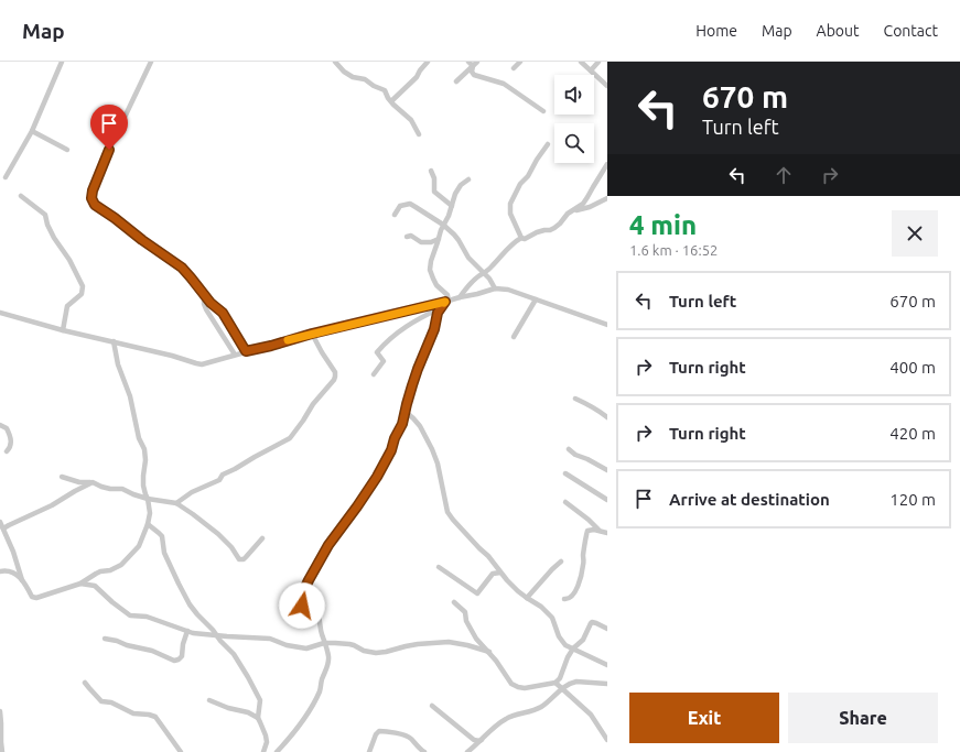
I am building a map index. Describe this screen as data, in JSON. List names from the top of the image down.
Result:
{
  "page": {
    "header": "Map",
    "nav": [
      "Home",
      "Map",
      "About",
      "Contact"
    ],
    "turn": ["670 m", "Turn left"],
    "heading": ["4 min", "1.6 km · 16:52"],
    "list": [
      {
        "name": "Turn left",
        "value": "670 m"
      },
      {
        "name": "Turn right",
        "value": "400 m"
      },
      {
        "name": "Turn right",
        "value": "420 m"
      },
      {
        "name": "Arrive at destination",
        "value": "120 m"
      }
    ],
    "buttons": ["Exit", "Share"]
  }
}
